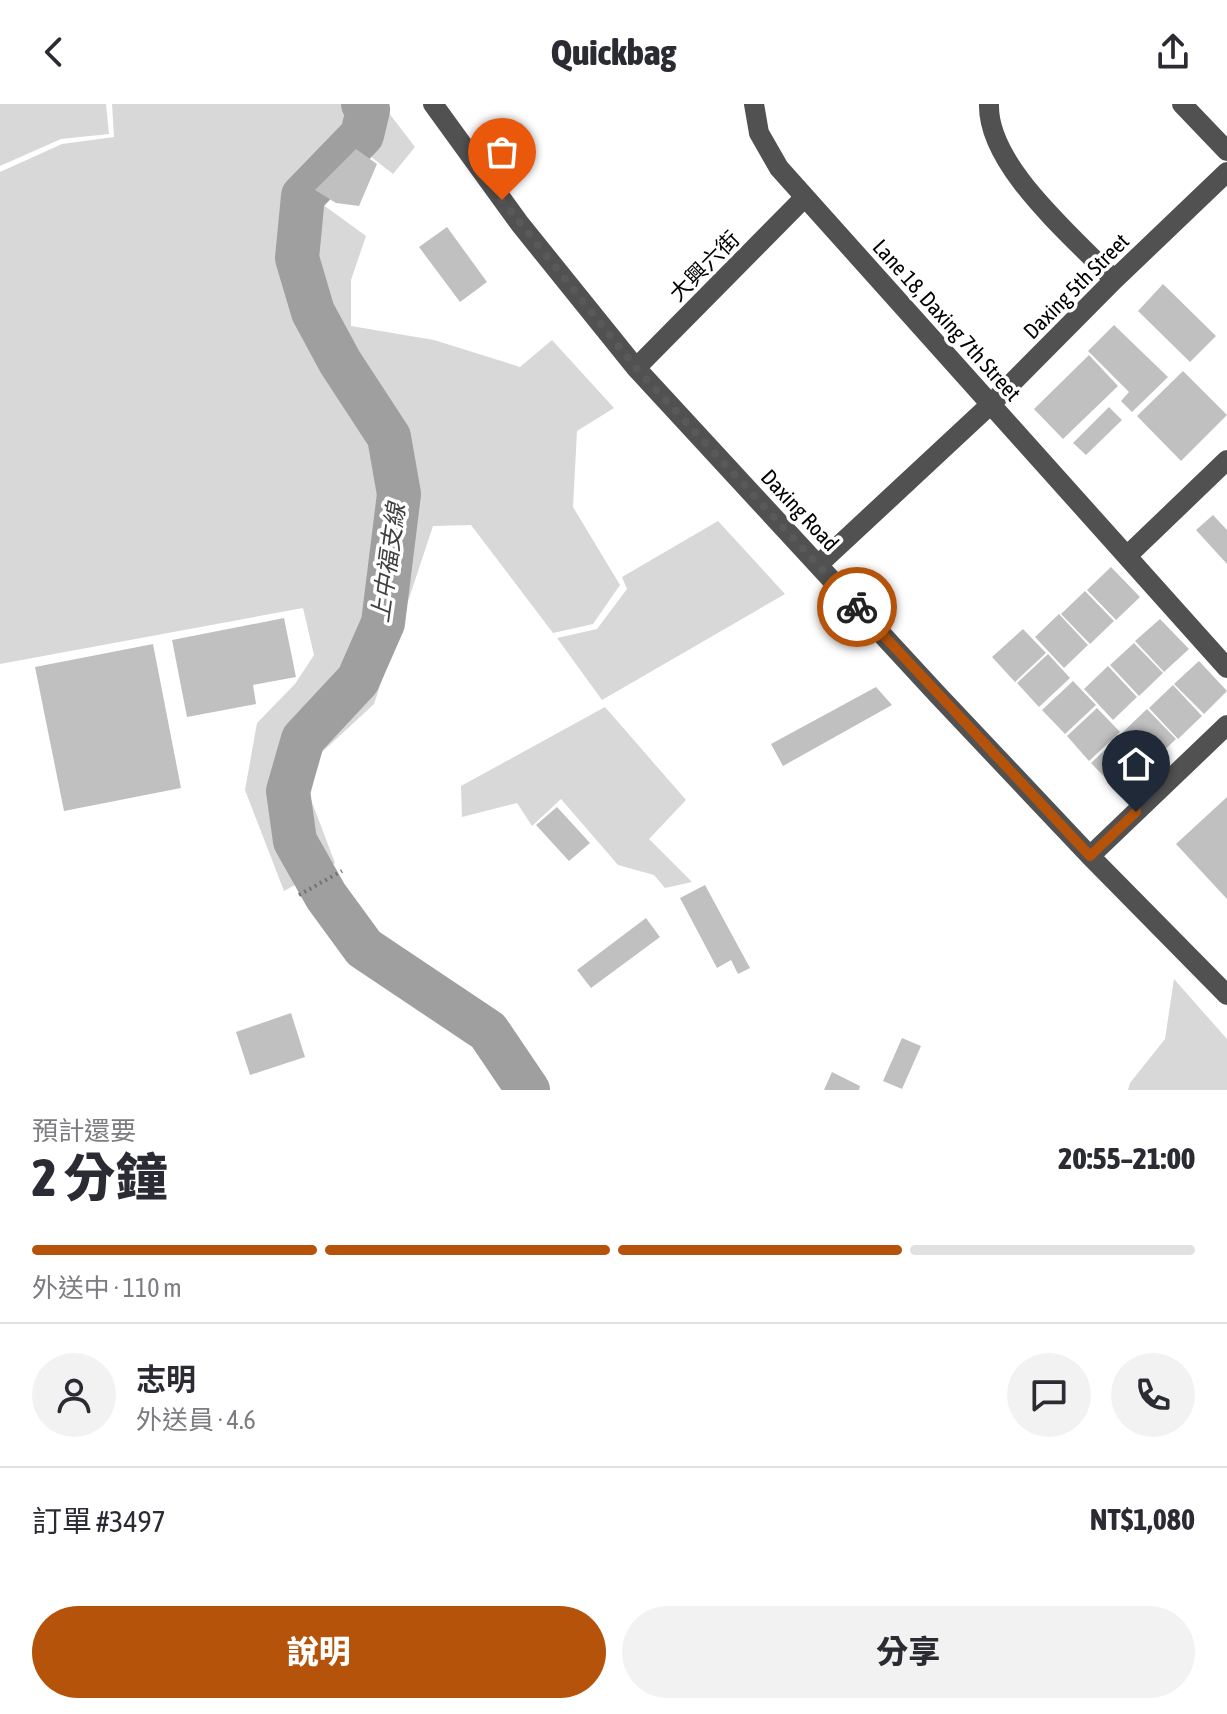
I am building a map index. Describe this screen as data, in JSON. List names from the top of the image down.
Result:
{
  "streets": {
    "street": [
      "大興六街",
      "Daxing 5th Street",
      "Lane 18, Daxing 7th Street",
      "Daxing Road"
    ]
  },
  "crossings": [
    ["大興六街", "Lane 18, Daxing 7th Street"],
    ["大興六街", "Daxing Road"],
    ["Daxing 5th Street", "Lane 18, Daxing 7th Street"],
    ["Daxing 5th Street", "Daxing Road"]
  ],
  "water": ["上中福支線"],
  "page": {
    "header": "Quickbag",
    "heading": ["2 分鐘", "預計還要", "20:55–21:00"],
    "panel": [
      "志明",
      "外送員 · 4.6",
      "訂單 #3497",
      "NT$1,080"
    ],
    "bar": "外送中 · 110 m",
    "buttons": ["說明", "分享"]
  }
}
